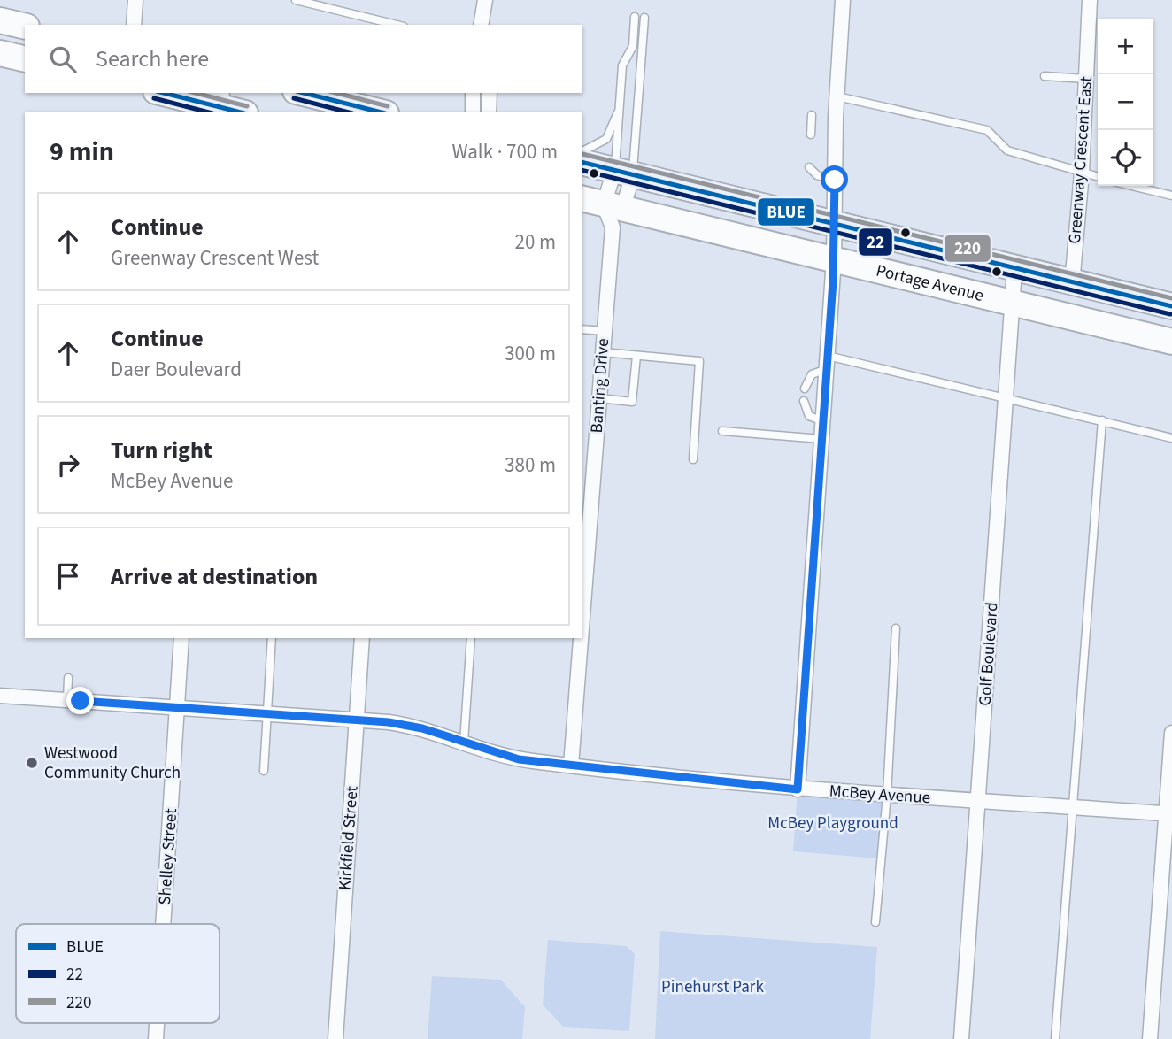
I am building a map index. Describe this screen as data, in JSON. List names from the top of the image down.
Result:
{
  "streets": {
    "highway": ["Portage Avenue"],
    "street": [
      "Greenway Crescent East",
      "Banting Drive",
      "Golf Boulevard",
      "McBey Avenue",
      "Kirkfield Street",
      "Shelley Street"
    ]
  },
  "crossings": [
    ["Greenway Crescent East", "Portage Avenue"],
    ["Portage Avenue", "Banting Drive"],
    ["Portage Avenue", "Golf Boulevard"],
    ["Banting Drive", "McBey Avenue"],
    ["Golf Boulevard", "McBey Avenue"],
    ["McBey Avenue", "Kirkfield Street"],
    ["McBey Avenue", "Shelley Street"]
  ],
  "parks": ["McBey Playground", "Pinehurst Park"],
  "places": ["Westwood Community Church"],
  "lines": ["transit line BLUE", "transit line 220", "transit line 22"],
  "legend": ["BLUE", "22", "220"],
  "page": {
    "map_buttons": ["+", "−"],
    "search": "Search here",
    "heading": ["9 min", "Walk · 700 m"],
    "list": [
      ["Continue", "Greenway Crescent West", "20 m"],
      ["Continue", "Daer Boulevard", "300 m"],
      ["Turn right", "McBey Avenue", "380 m"],
      "Arrive at destination"
    ]
  }
}
